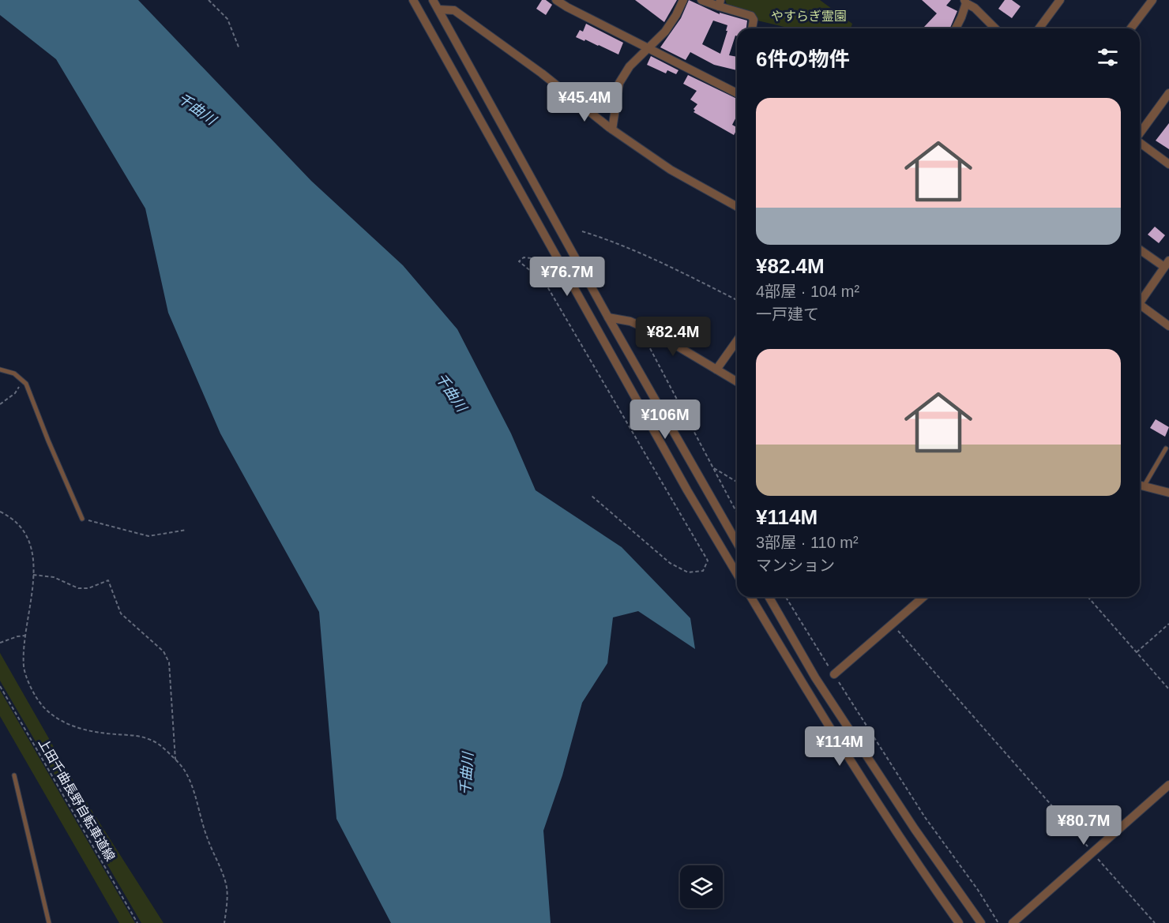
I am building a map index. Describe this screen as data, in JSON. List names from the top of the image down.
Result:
{
  "streets": {
    "path": ["上田千曲長野自転車道線"]
  },
  "water": ["千曲川"],
  "parks": ["やすらぎ霊園"],
  "page": {
    "heading": "6件の物件",
    "price": [
      "¥45.4M",
      "¥76.7M",
      "¥82.4M",
      "¥106M",
      "¥114M",
      "¥80.7M"
    ],
    "list": [
      {
        "name": "¥82.4M",
        "note": "4部屋 · 104 m² · 一戸建て"
      },
      {
        "name": "¥114M",
        "note": "3部屋 · 110 m² · マンション"
      }
    ]
  }
}
